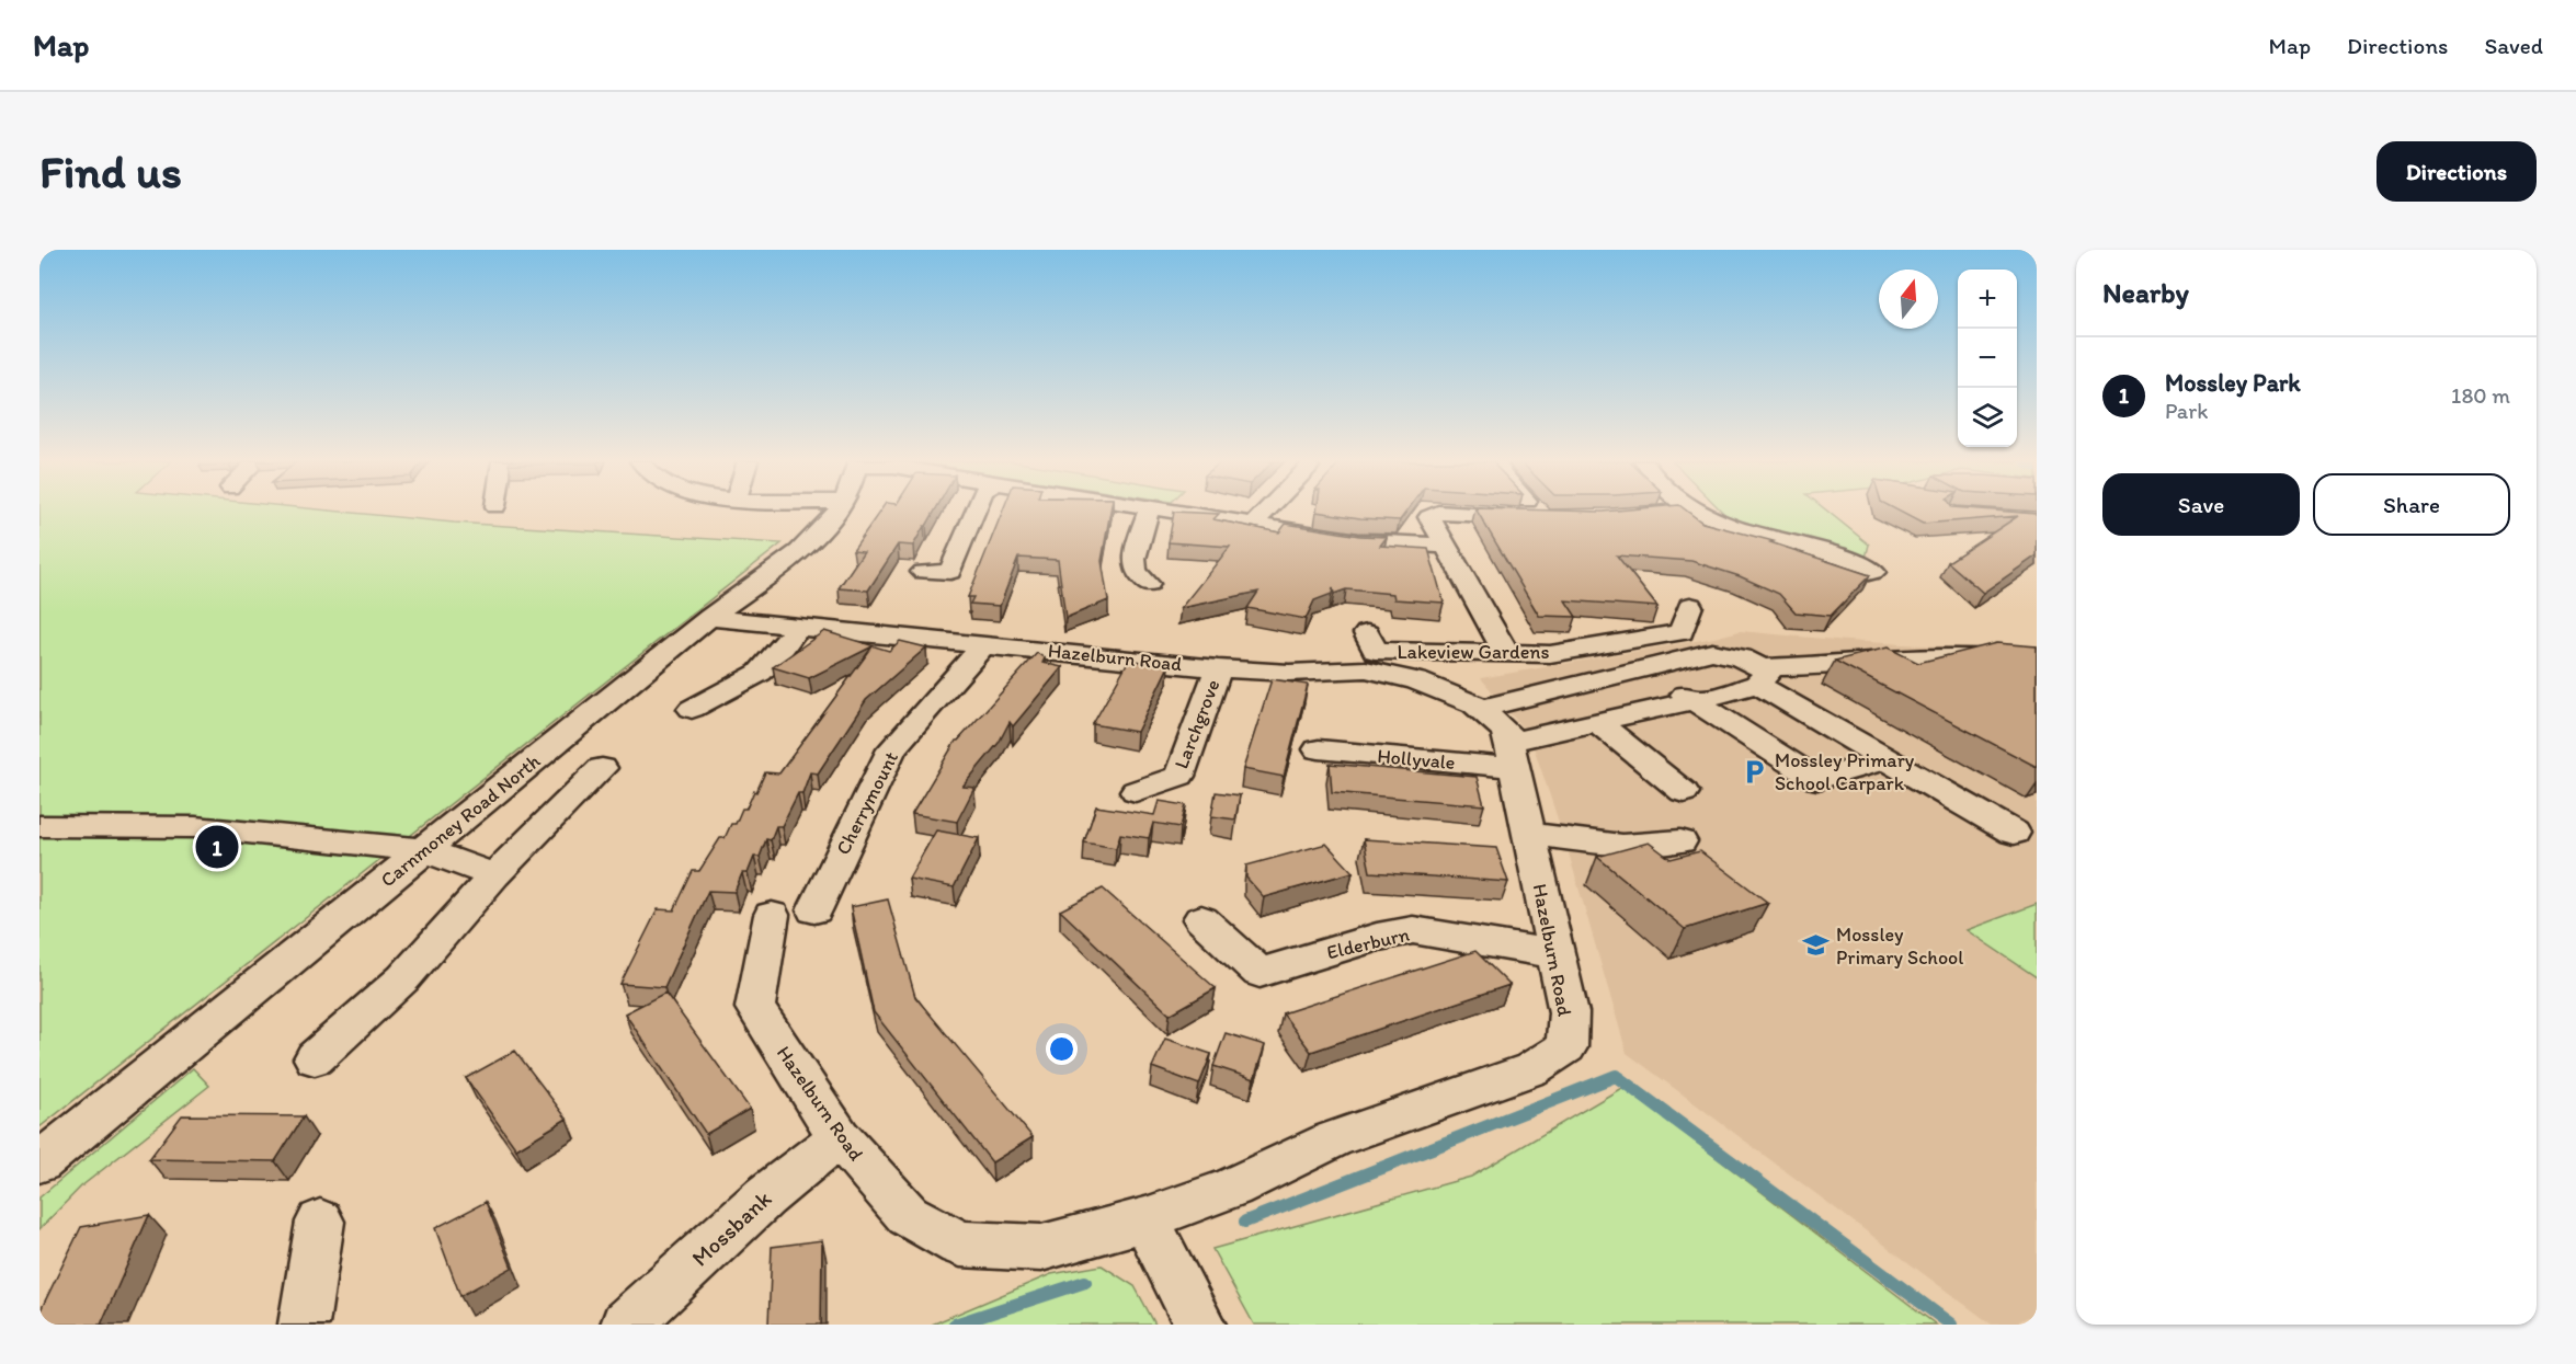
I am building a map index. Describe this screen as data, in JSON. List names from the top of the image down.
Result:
{
  "streets": {
    "street": [
      "Lakeview Gardens",
      "Hazelburn Road",
      "Larchgrove",
      "Hollyvale",
      "Cherrymount",
      "Carnmoney Road North",
      "Elderburn",
      "Mossbank"
    ]
  },
  "crossings": [
    ["Hazelburn Road", "Larchgrove"],
    ["Hazelburn Road", "Hollyvale"],
    ["Hazelburn Road", "Cherrymount"],
    ["Hazelburn Road", "Carnmoney Road North"],
    ["Hazelburn Road", "Elderburn"],
    ["Hazelburn Road", "Mossbank"]
  ],
  "places": {
    "parking": ["Mossley Primary School Carpark"],
    "school or university": ["Mossley Primary School"]
  },
  "north": "top",
  "page": {
    "header": "Map",
    "nav": ["Map", "Directions", "Saved"],
    "buttons": [
      "Directions",
      ["Save", "Share"]
    ],
    "title": "Find us",
    "heading": "Nearby",
    "map_buttons": ["+", "−"],
    "list": [
      {
        "mark": "1",
        "name": "Mossley Park",
        "note": "Park",
        "value": "180 m"
      }
    ],
    "pins": "1"
  }
}
